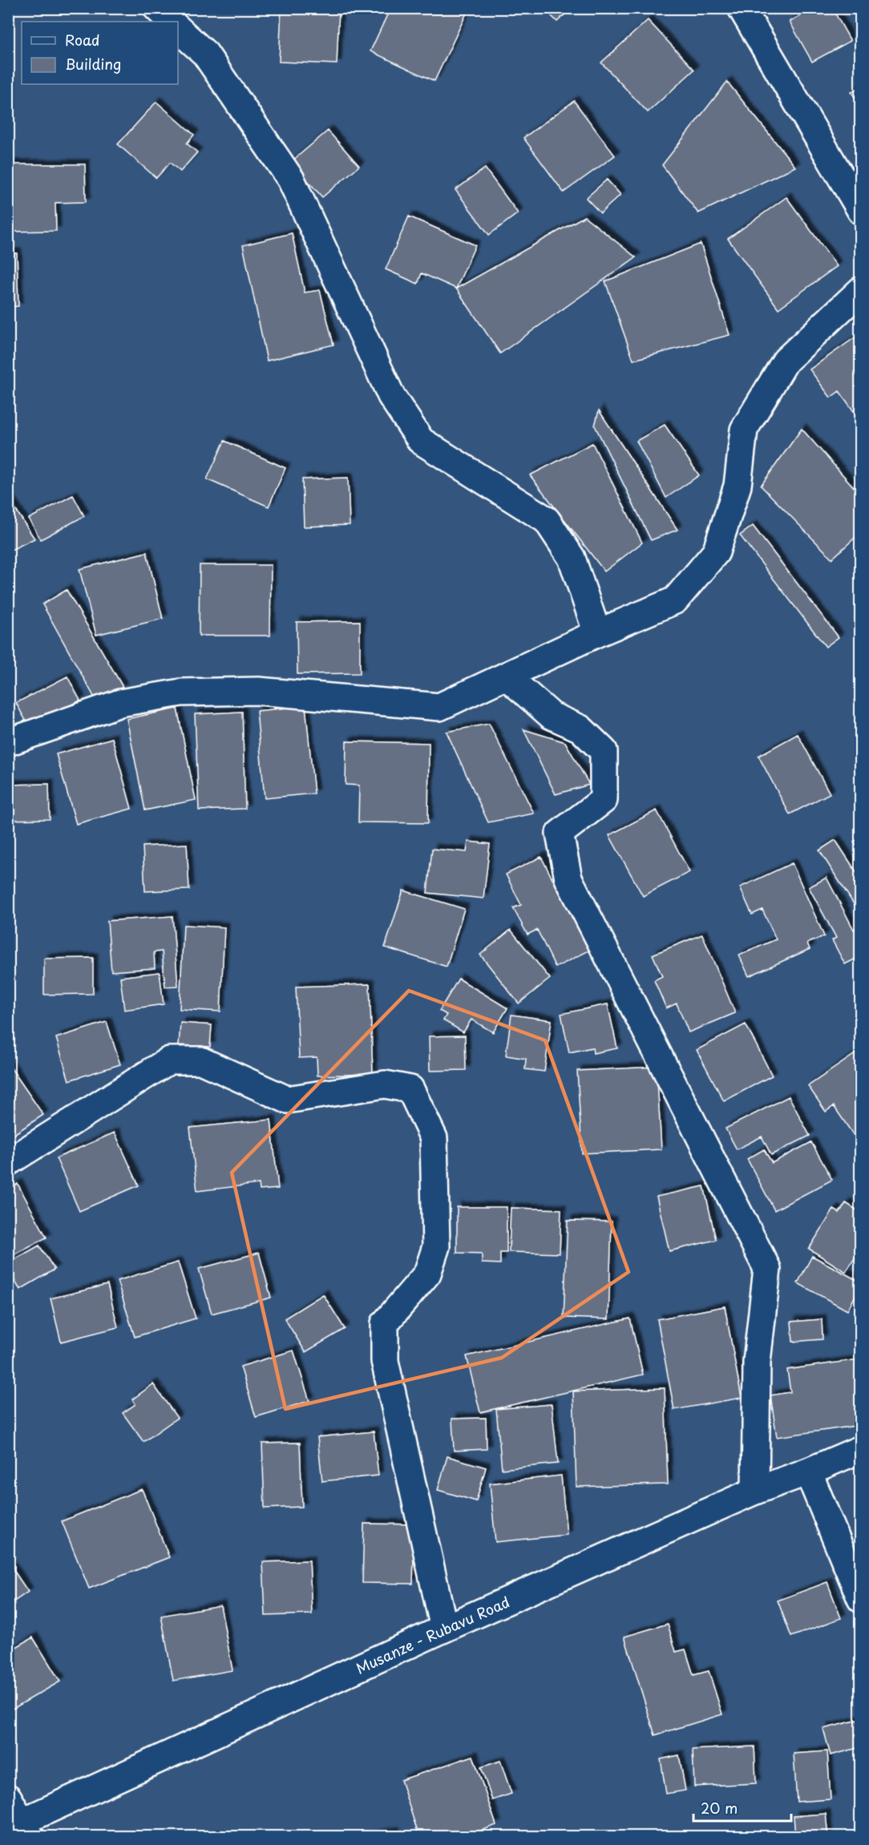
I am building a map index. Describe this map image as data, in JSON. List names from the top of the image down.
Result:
{
  "streets": {
    "main road": ["Musanze - Rubavu Road"]
  },
  "legend": ["Road", "Building"],
  "scale_bar": "20 m"
}
